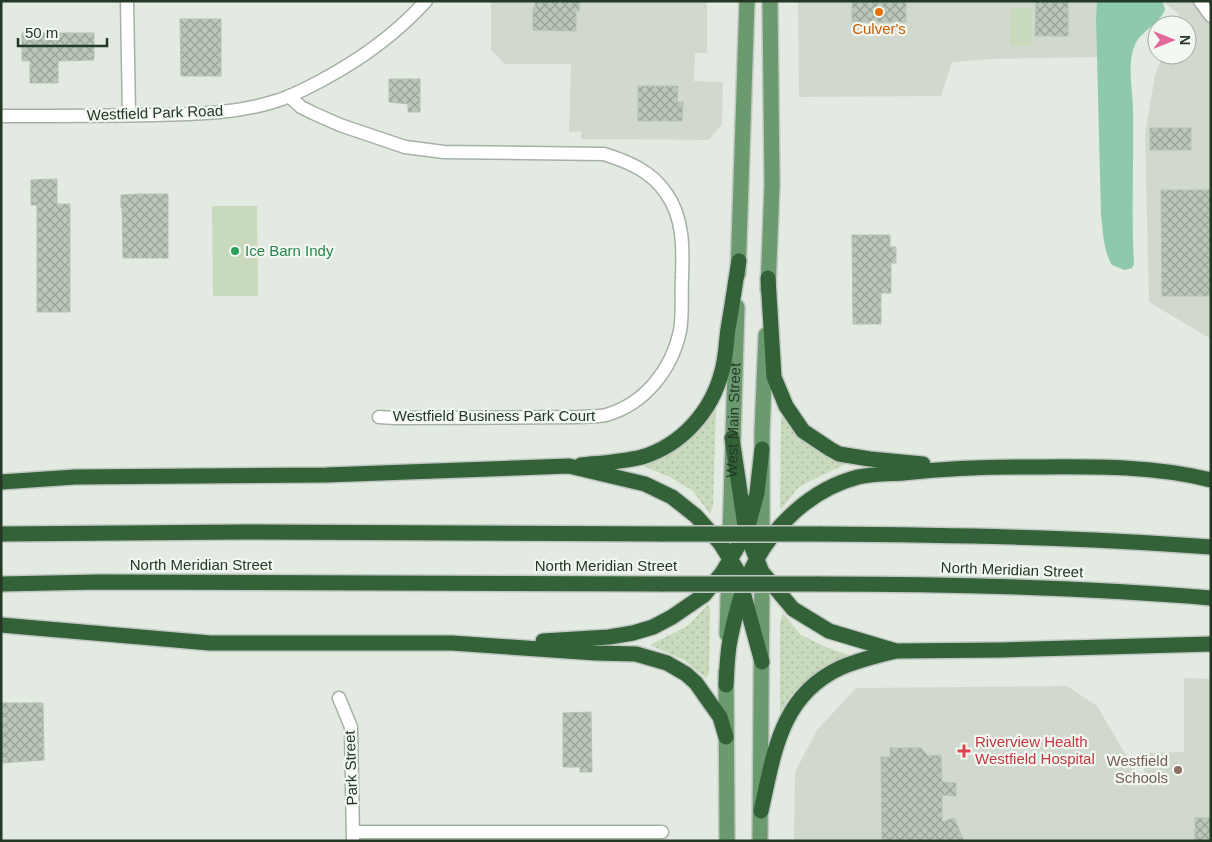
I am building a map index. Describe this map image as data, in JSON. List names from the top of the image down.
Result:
{
  "streets": {
    "highway": ["North Meridian Street"],
    "main road": ["West Main Street"],
    "street": ["Westfield Park Road", "Westfield Business Park Court", "Park Street"]
  },
  "crossings": [
    ["Westfield Park Road", "Westfield Business Park Court"]
  ],
  "places": {
    "other": ["Culver's", "Ice Barn Indy", "Westfield Schools"],
    "health": ["Riverview Health Westfield Hospital"]
  },
  "scale_bar": "50 m",
  "north": "right"
}
